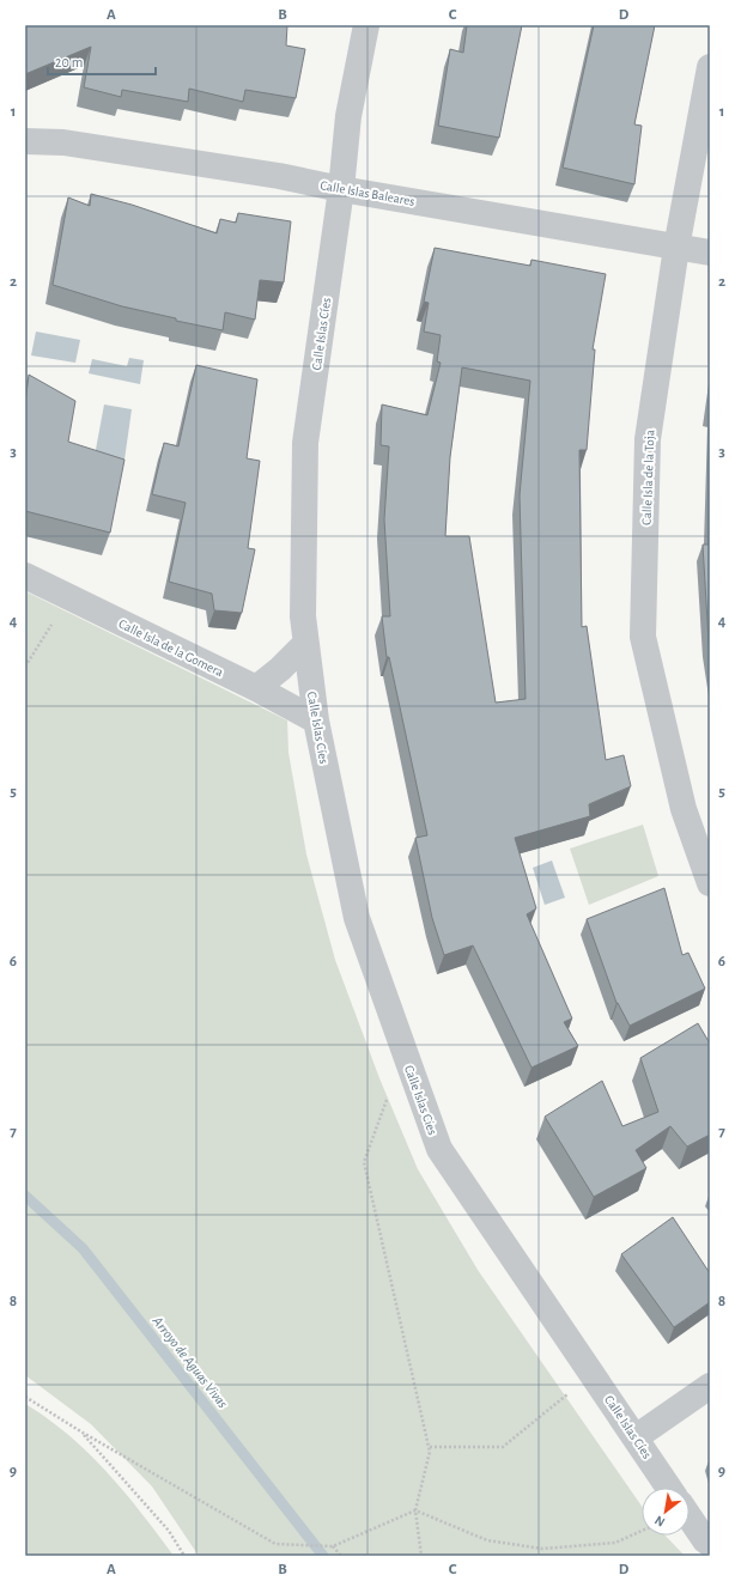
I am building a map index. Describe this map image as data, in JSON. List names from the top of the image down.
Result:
{
  "streets": {
    "street": [
      "Calle Islas Baleares",
      "Calle Islas Cíes",
      "Calle Isla de la Toja",
      "Calle Isla de la Gomera"
    ]
  },
  "crossings": [
    ["Calle Islas Baleares", "Calle Islas Cíes"],
    ["Calle Islas Baleares", "Calle Isla de la Toja"],
    ["Calle Islas Cíes", "Calle Isla de la Gomera"]
  ],
  "water": ["Arroyo de Aguas Vivas"],
  "scale_bar": "20 m",
  "north": "bottom left",
  "grid": {
    "columns": [
      "A",
      "B",
      "C",
      "D"
    ],
    "rows": [
      "1",
      "2",
      "3",
      "4",
      "5",
      "6",
      "7",
      "8",
      "9"
    ]
  }
}
